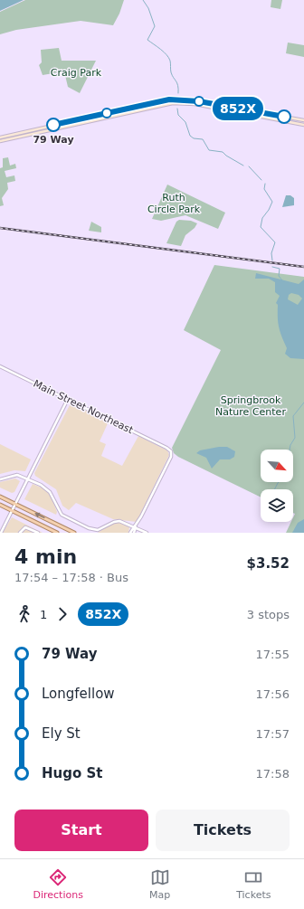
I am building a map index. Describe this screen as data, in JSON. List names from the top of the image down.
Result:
{
  "streets": {
    "street": ["Main Street Northeast"]
  },
  "parks": ["Craig Park", "Ruth Circle Park", "Springbrook Nature Center"],
  "places": ["79 Way"],
  "lines": ["bus line 852X"],
  "north": "bottom right",
  "page": {
    "on_map": "852X",
    "heading": ["4 min", "17:54 – 17:58 · Bus", "$3.52"],
    "legs": ["1", "852X", "3 stops"],
    "list": [
      {
        "name": "79 Way",
        "value": "17:55"
      },
      {
        "name": "Longfellow",
        "value": "17:56"
      },
      {
        "name": "Ely St",
        "value": "17:57"
      },
      {
        "name": "Hugo St",
        "value": "17:58"
      }
    ],
    "buttons": ["Start", "Tickets"],
    "tabs": ["Directions", "Map", "Tickets"]
  }
}
